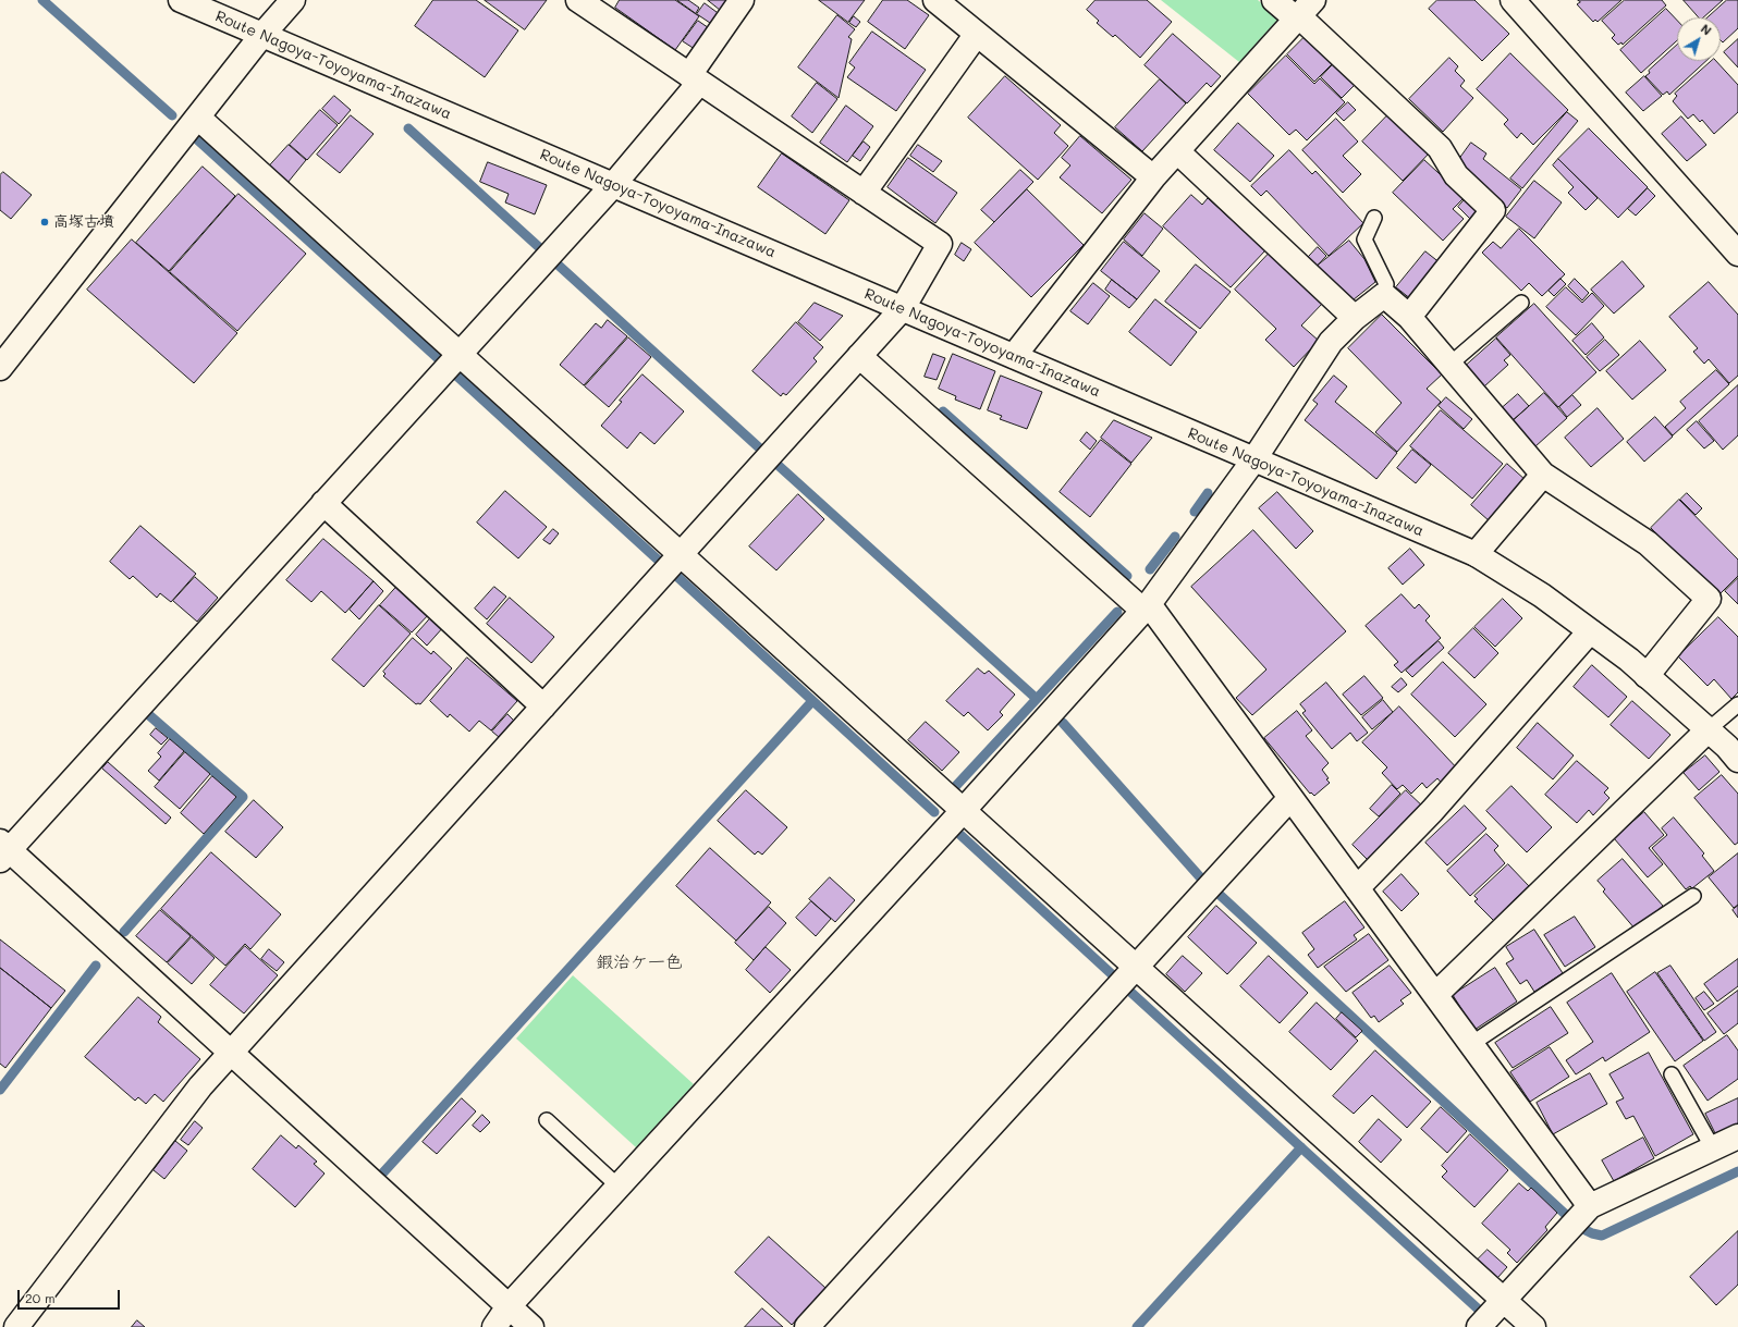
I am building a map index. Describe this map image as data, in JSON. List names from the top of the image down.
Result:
{
  "streets": {
    "street": ["Route Nagoya-Toyoyama-Inazawa"]
  },
  "districts": ["鍜治ケ一色"],
  "places": ["高塚古墳"],
  "scale_bar": "20 m",
  "north": "top right"
}
